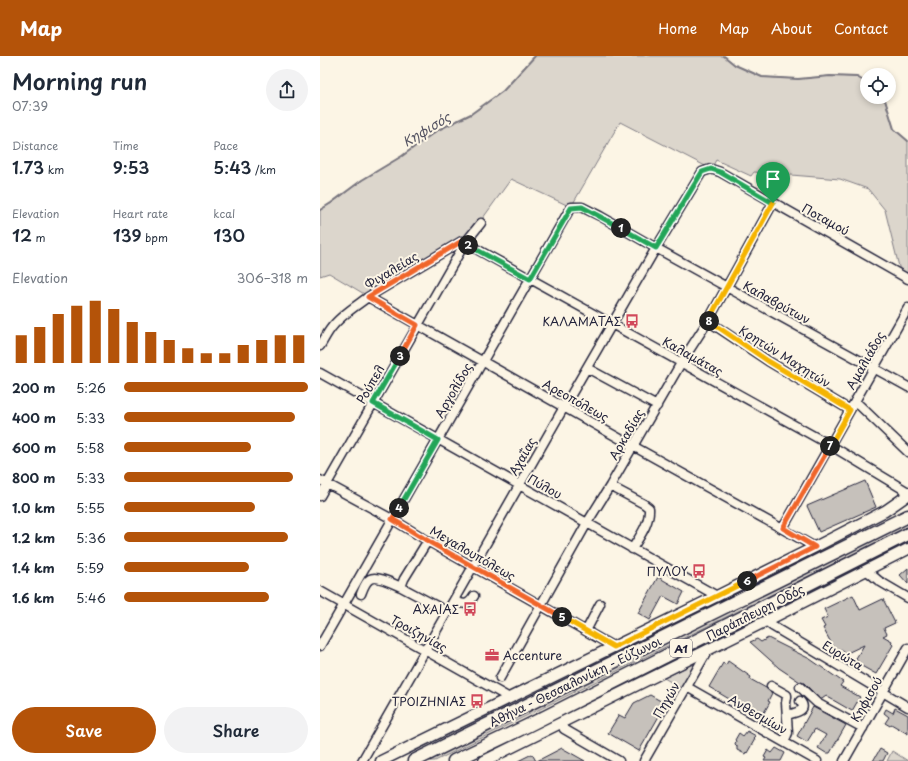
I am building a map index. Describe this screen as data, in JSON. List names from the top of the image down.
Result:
{
  "streets": {
    "highway": ["Α1", "Αθήνα - Θεσσαλονίκη - Εύζωνοι"],
    "main road": ["Παράπλευρη Οδός"],
    "street": [
      "Ποταμού",
      "Φιγαλείας",
      "Καλαβρύτων",
      "Καλαμάτας",
      "Κρητών Μαχητών",
      "Αμαλιάδος",
      "Ρούπελ",
      "Αργολίδος",
      "Αρεοπόλεως",
      "Αρκαδίας",
      "Αχαΐας",
      "Πύλου",
      "Μεγαλουπόλεως",
      "Τροιζηνίας",
      "Ευρώτα",
      "Κηφισού",
      "Πηγών",
      "Ανθεσμίων"
    ]
  },
  "crossings": [
    ["Ποταμού", "Αρκαδίας"],
    ["Ποταμού", "Αχαΐας"],
    ["Φιγαλείας", "Καλαμάτας"],
    ["Φιγαλείας", "Ρούπελ"],
    ["Φιγαλείας", "Αρεοπόλεως"],
    ["Καλαβρύτων", "Αμαλιάδος"],
    ["Καλαβρύτων", "Αργολίδος"],
    ["Καλαβρύτων", "Αρκαδίας"],
    ["Καλαβρύτων", "Αχαΐας"],
    ["Καλαμάτας", "Αμαλιάδος"],
    ["Καλαμάτας", "Ρούπελ"],
    ["Καλαμάτας", "Αργολίδος"],
    ["Καλαμάτας", "Αρκαδίας"],
    ["Καλαμάτας", "Αχαΐας"],
    ["Κρητών Μαχητών", "Αμαλιάδος"],
    ["Κρητών Μαχητών", "Αρκαδίας"],
    ["Αμαλιάδος", "Αρεοπόλεως"],
    ["Ρούπελ", "Αρεοπόλεως"],
    ["Ρούπελ", "Πύλου"],
    ["Ρούπελ", "Μεγαλουπόλεως"],
    ["Αργολίδος", "Αρεοπόλεως"],
    ["Αργολίδος", "Πύλου"],
    ["Αργολίδος", "Μεγαλουπόλεως"],
    ["Αργολίδος", "Τροιζηνίας"],
    ["Αρεοπόλεως", "Αρκαδίας"],
    ["Αρεοπόλεως", "Αχαΐας"],
    ["Αρκαδίας", "Πύλου"],
    ["Αρκαδίας", "Μεγαλουπόλεως"],
    ["Αχαΐας", "Πύλου"],
    ["Αχαΐας", "Μεγαλουπόλεως"],
    ["Αχαΐας", "Τροιζηνίας"],
    ["Παράπλευρη Οδός", "Ευρώτα"],
    ["Παράπλευρη Οδός", "Πηγών"],
    ["Ευρώτα", "Κηφισού"],
    ["Πηγών", "Ανθεσμίων"]
  ],
  "water": ["Κηφισός"],
  "places": {
    "bus stop": [
      "ΚΑΛΑΜΑΤΑΣ",
      "ΠΥΛΟΥ",
      "AXAΙΑΣ",
      "ΤΡΟΙΖΗΝΙΑΣ"
    ],
    "office": ["Accenture"]
  },
  "page": {
    "header": "Map",
    "nav": [
      "Home",
      "Map",
      "About",
      "Contact"
    ],
    "heading": ["Morning run", "07:39"],
    "stats": [
      ["Distance", "1.73 km"],
      ["Time", "9:53"],
      ["Pace", "5:43 /km"],
      ["Elevation", "12 m"],
      ["Heart rate", "139 bpm"],
      ["kcal", "130"]
    ],
    "pins": [
      "1",
      "2",
      "8",
      "3",
      "7",
      "4",
      "6",
      "5"
    ],
    "chart": ["Elevation", "306–318 m"],
    "list": [
      {
        "name": "200 m",
        "note": "5:26"
      },
      {
        "name": "400 m",
        "note": "5:33"
      },
      {
        "name": "600 m",
        "note": "5:58"
      },
      {
        "name": "800 m",
        "note": "5:33"
      },
      {
        "name": "1.0 km",
        "note": "5:55"
      },
      {
        "name": "1.2 km",
        "note": "5:36"
      },
      {
        "name": "1.4 km",
        "note": "5:59"
      },
      {
        "name": "1.6 km",
        "note": "5:46"
      }
    ],
    "buttons": ["Save", "Share"]
  }
}
